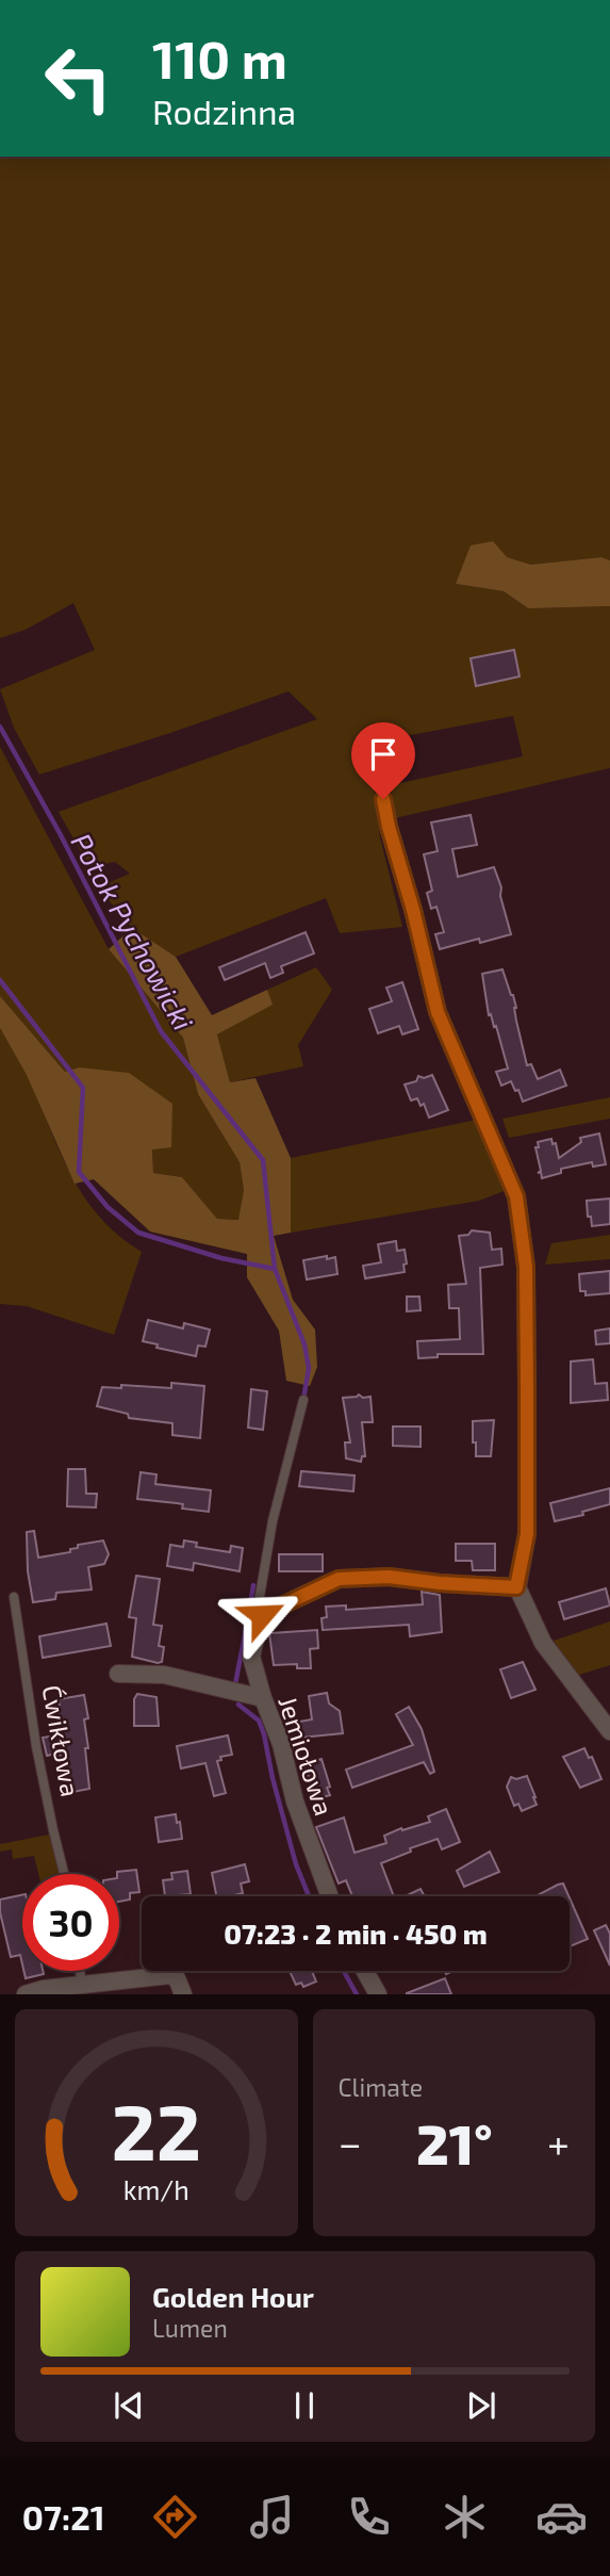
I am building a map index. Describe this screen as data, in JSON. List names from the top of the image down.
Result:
{
  "streets": {
    "street": ["Jemiołowa"],
    "lane": ["Ćwikłowa"]
  },
  "water": ["Potok Pychowicki"],
  "page": {
    "turn": ["110 m", "Rodzinna"],
    "limit": "30",
    "trip": "07:23 · 2 min · 450 m",
    "tile": "Climate",
    "heat": ["−", "21°", "+"],
    "song": ["Golden Hour", "Lumen"],
    "tabs": "07:21",
    "gauge": ["22", "km/h"]
  }
}
